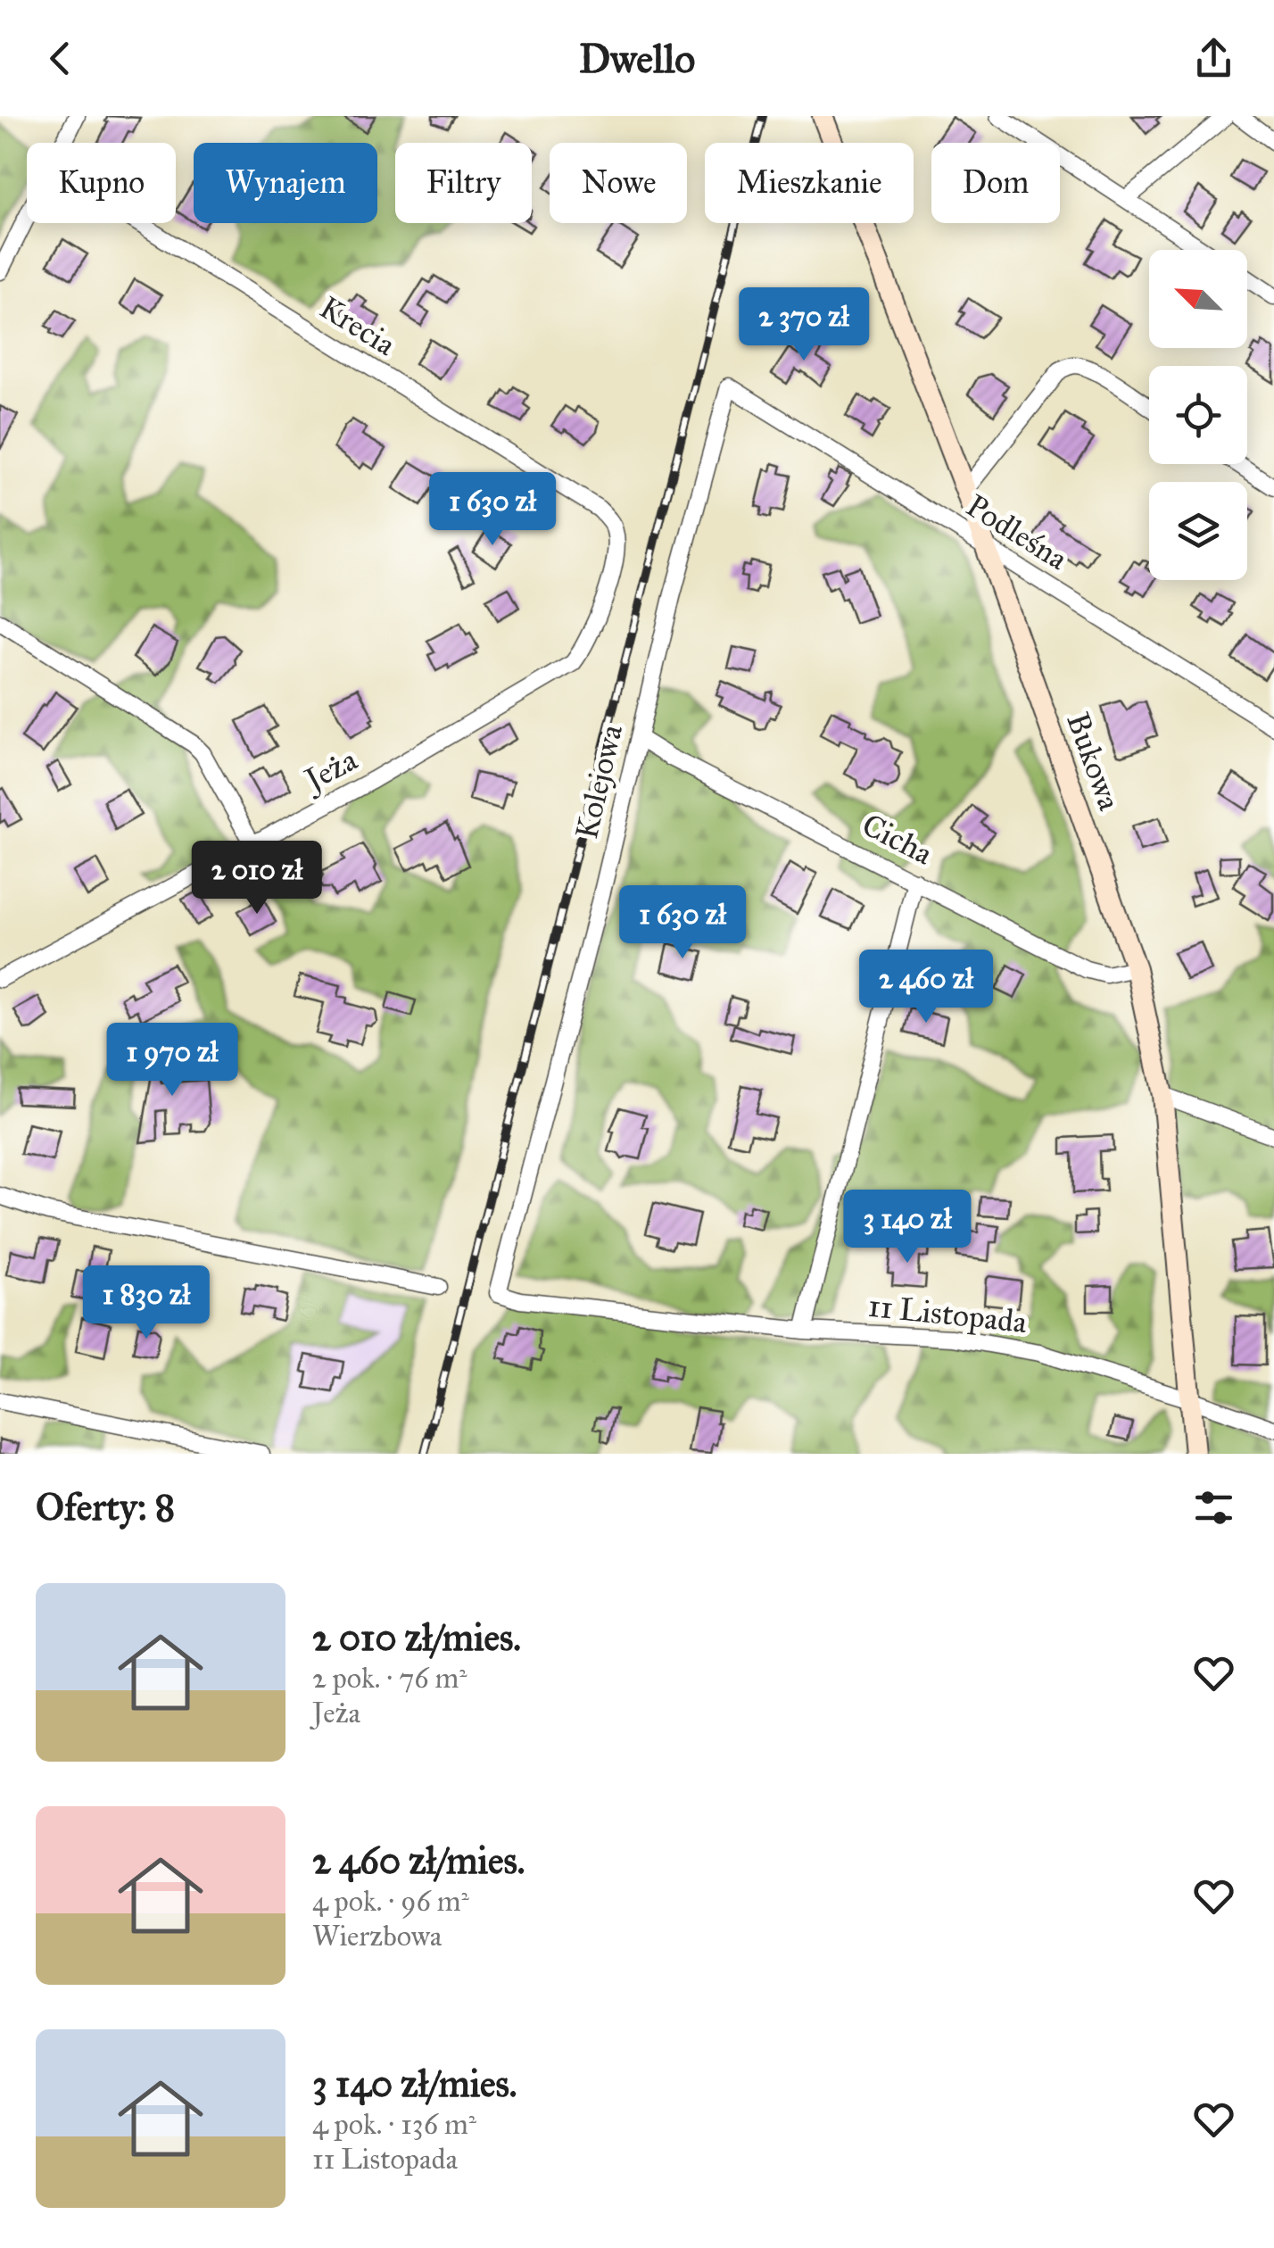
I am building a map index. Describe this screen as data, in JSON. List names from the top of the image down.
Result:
{
  "streets": {
    "street": [
      "Krecia",
      "Podleśna",
      "Bukowa",
      "Jeża",
      "Kolejowa",
      "Cicha",
      "11 Listopada"
    ]
  },
  "crossings": [
    ["Krecia", "Jeża"],
    ["Podleśna", "Bukowa"],
    ["Podleśna", "Kolejowa"],
    ["Bukowa", "Cicha"],
    ["Bukowa", "11 Listopada"],
    ["Kolejowa", "Cicha"],
    ["Kolejowa", "11 Listopada"]
  ],
  "north": "top left",
  "page": {
    "header": "Dwello",
    "chip": [
      "Kupno",
      "Wynajem",
      "Filtry",
      "Nowe",
      "Mieszkanie",
      "Dom"
    ],
    "price": [
      "2 370 zł",
      "1 630 zł",
      "2 010 zł",
      "1 630 zł",
      "2 460 zł",
      "1 970 zł",
      "3 140 zł",
      "1 830 zł"
    ],
    "heading": "Oferty: 8",
    "list": [
      {
        "name": "2 010 zł/mies.",
        "note": "2 pok. · 76 m² · Jeża"
      },
      {
        "name": "2 460 zł/mies.",
        "note": "4 pok. · 96 m² · Wierzbowa"
      },
      {
        "name": "3 140 zł/mies.",
        "note": "4 pok. · 136 m² · 11 Listopada"
      }
    ]
  }
}
